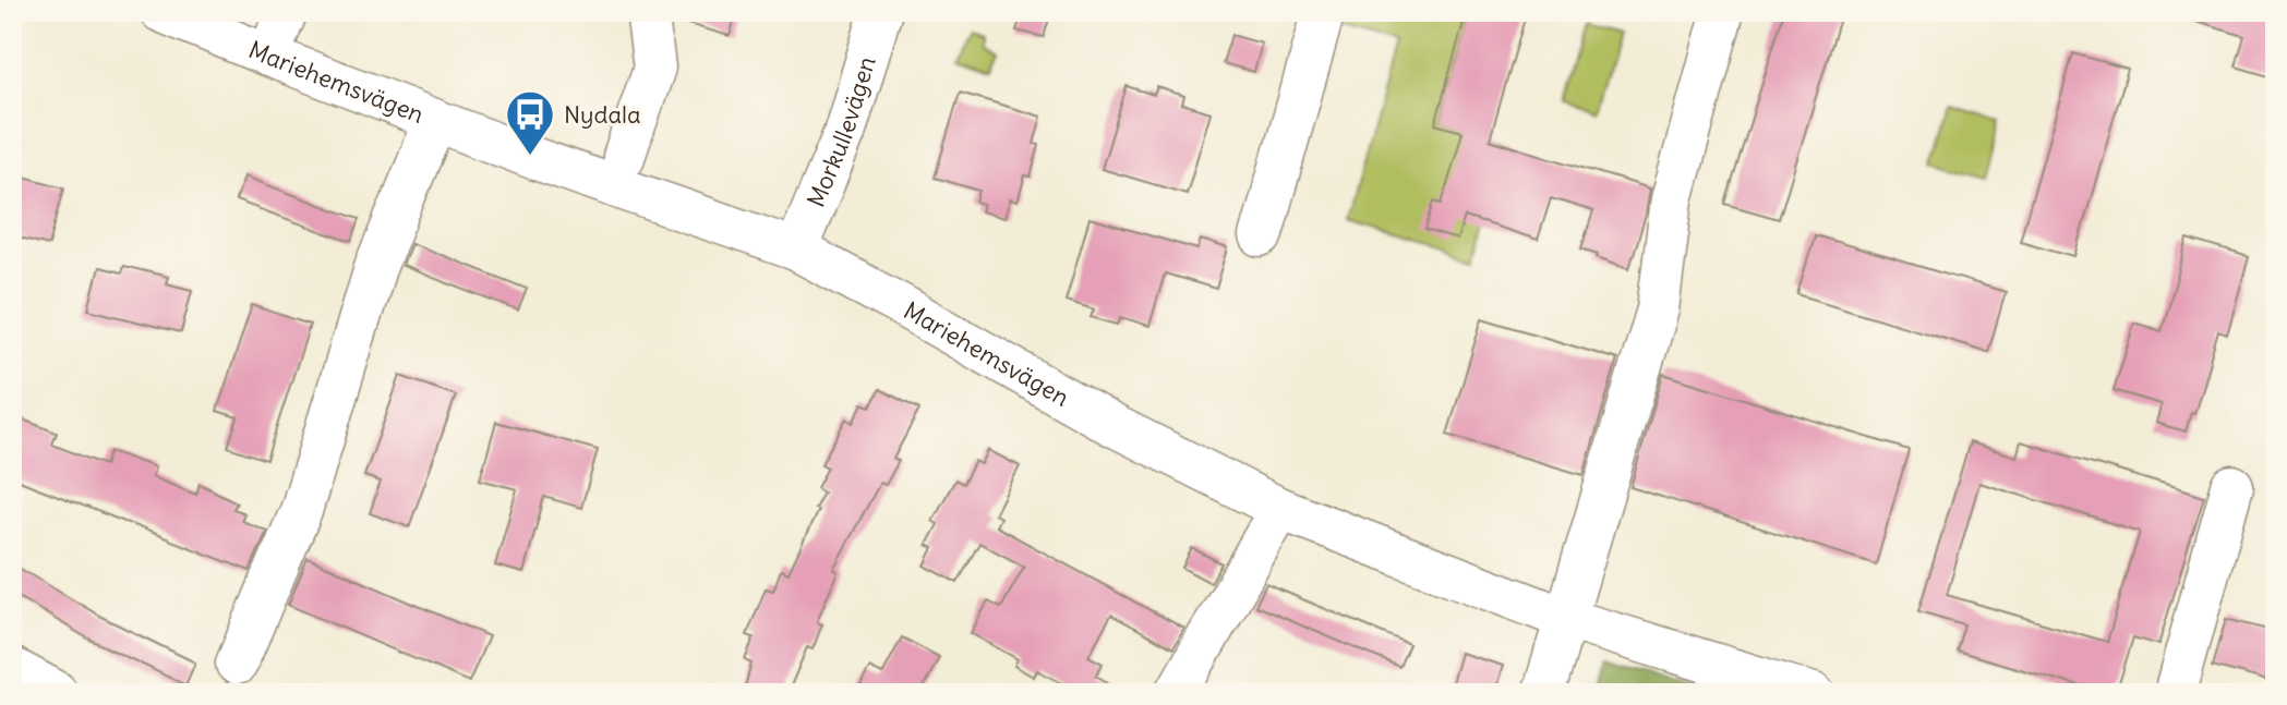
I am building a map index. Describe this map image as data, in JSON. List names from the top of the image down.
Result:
{
  "streets": {
    "street": ["Mariehemsvägen", "Morkullevägen"]
  },
  "crossings": [
    ["Mariehemsvägen", "Morkullevägen"]
  ],
  "places": {
    "bus stop": ["Nydala"]
  }
}
